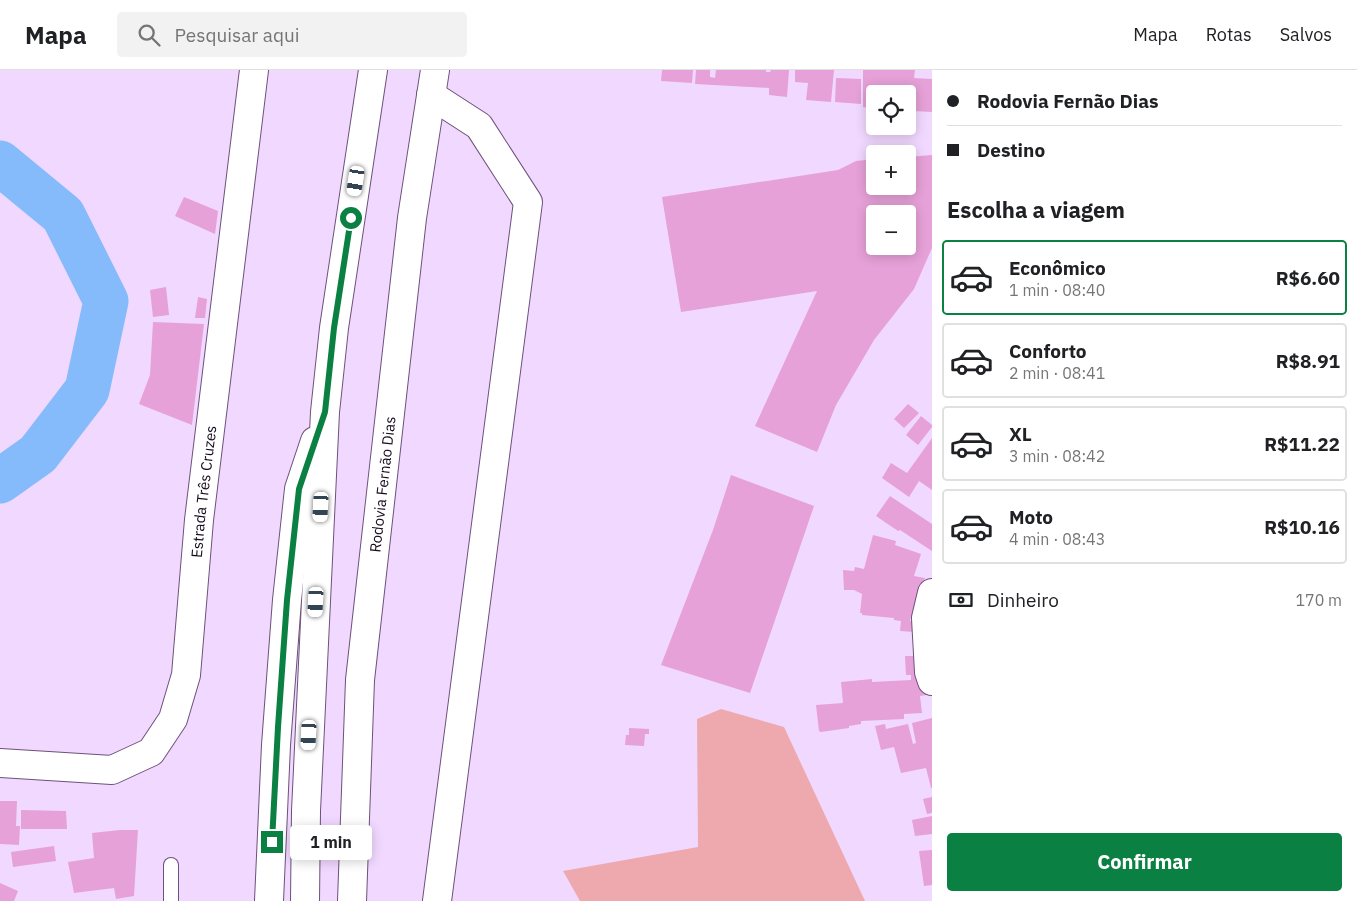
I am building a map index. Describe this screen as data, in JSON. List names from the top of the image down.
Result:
{
  "streets": {
    "main road": ["Rodovia Fernão Dias", "Estrada Três Cruzes"]
  },
  "page": {
    "header": "Mapa",
    "search": "Pesquisar aqui",
    "nav": ["Mapa", "Rotas", "Salvos"],
    "banner": ["Rodovia Fernão Dias", "Destino"],
    "map_buttons": ["+", "−"],
    "heading": "Escolha a viagem",
    "list": [
      {
        "name": "Econômico",
        "note": "1 min · 08:40",
        "value": "R$6.60"
      },
      {
        "name": "Conforto",
        "note": "2 min · 08:41",
        "value": "R$8.91"
      },
      {
        "name": "XL",
        "note": "3 min · 08:42",
        "value": "R$11.22"
      },
      {
        "name": "Moto",
        "note": "4 min · 08:43",
        "value": "R$10.16"
      }
    ],
    "pay": ["Dinheiro", "170 m"],
    "buttons": "Confirmar",
    "bubble": "1 min"
  }
}
